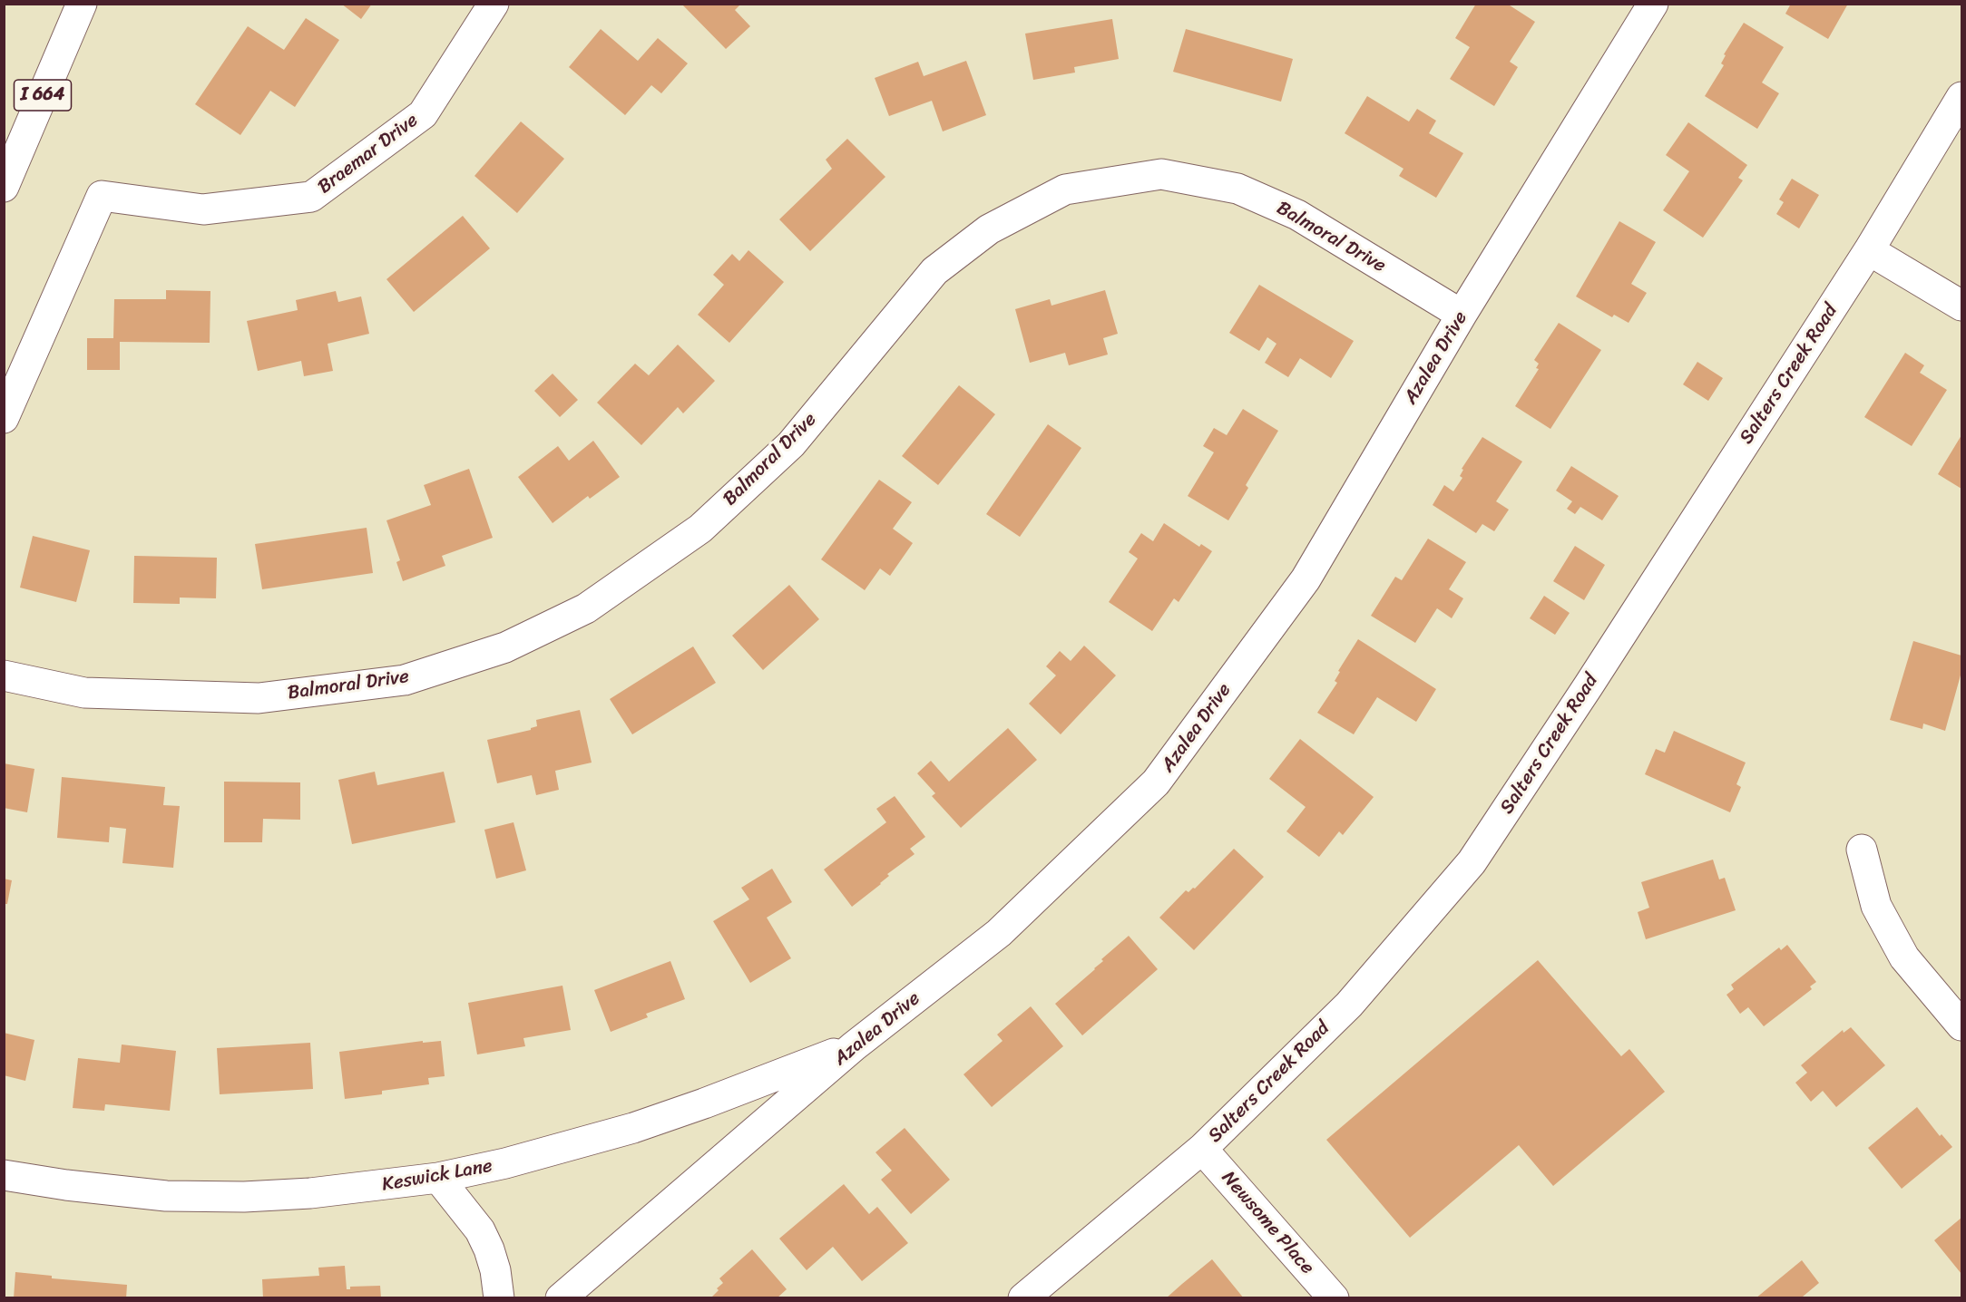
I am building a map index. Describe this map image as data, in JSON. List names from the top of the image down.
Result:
{
  "streets": {
    "main road": [
      "I 664",
      "Braemar Drive",
      "Balmoral Drive",
      "Azalea Drive",
      "Salters Creek Road",
      "Keswick Lane",
      "Newsome Place"
    ]
  },
  "crossings": [
    ["Balmoral Drive", "Azalea Drive"],
    ["Azalea Drive", "Keswick Lane"],
    ["Salters Creek Road", "Newsome Place"]
  ]
}
